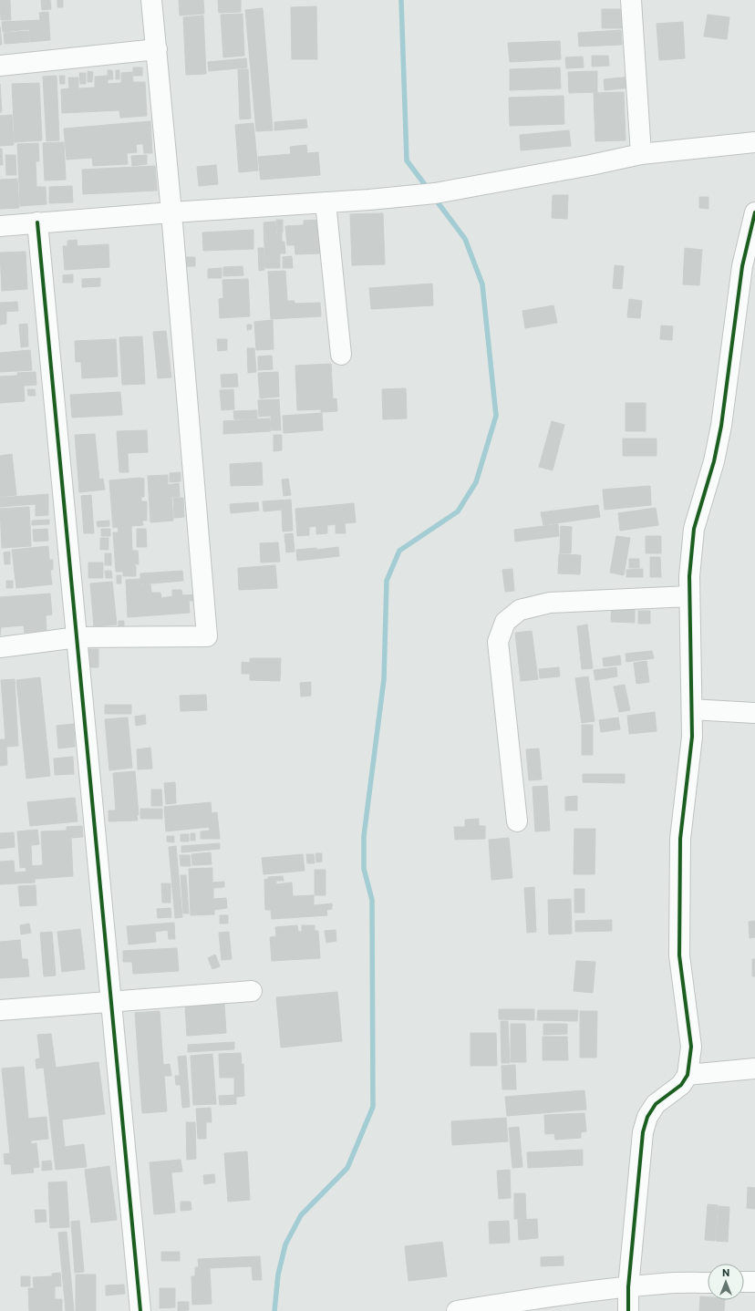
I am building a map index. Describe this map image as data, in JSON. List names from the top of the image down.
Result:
{
  "north": "top"
}
